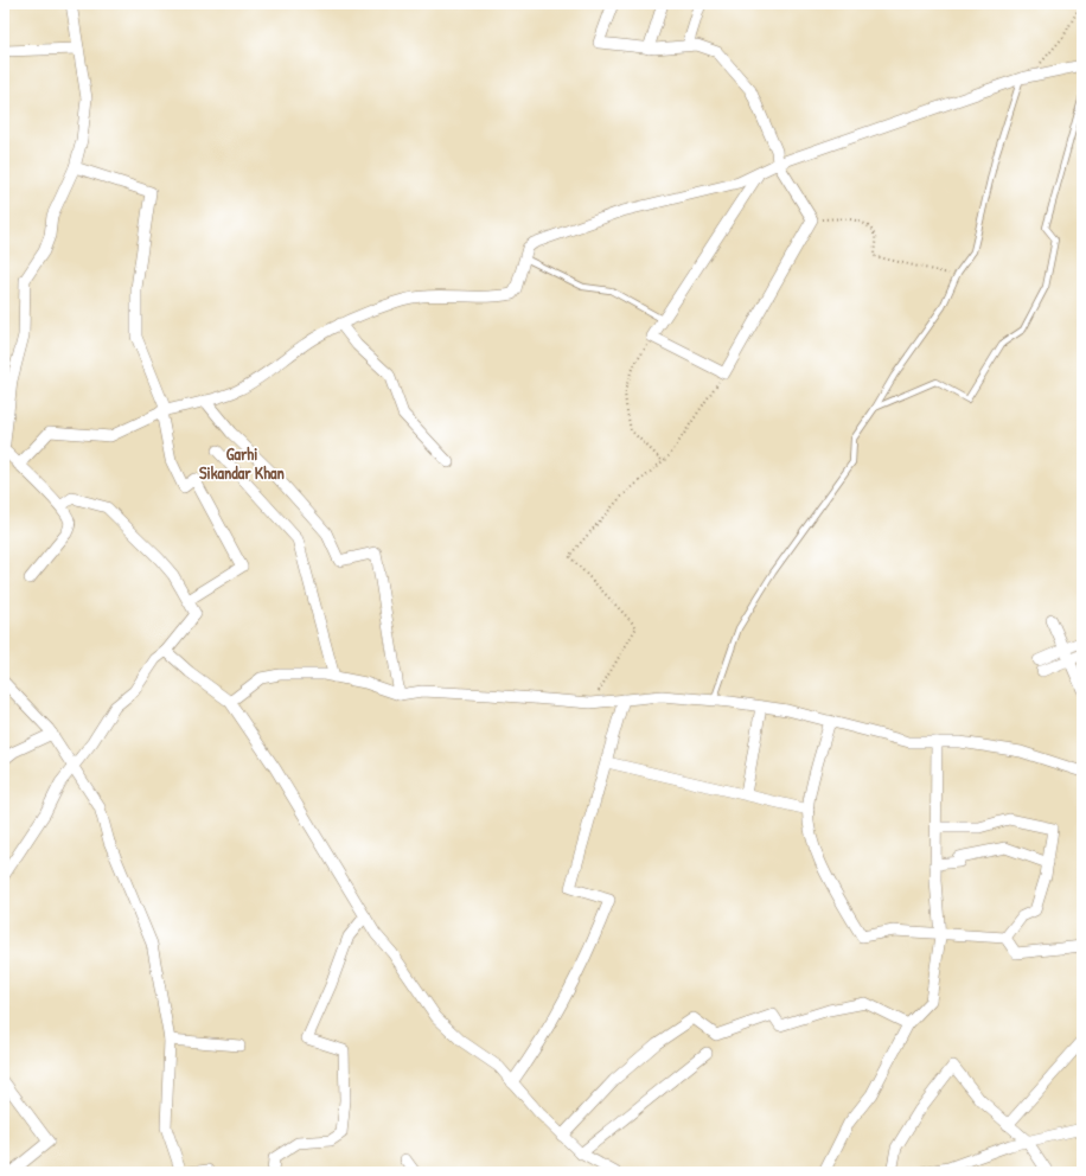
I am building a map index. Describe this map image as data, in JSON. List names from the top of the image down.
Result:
{
  "districts": ["Garhi Sikandar Khan"]
}
